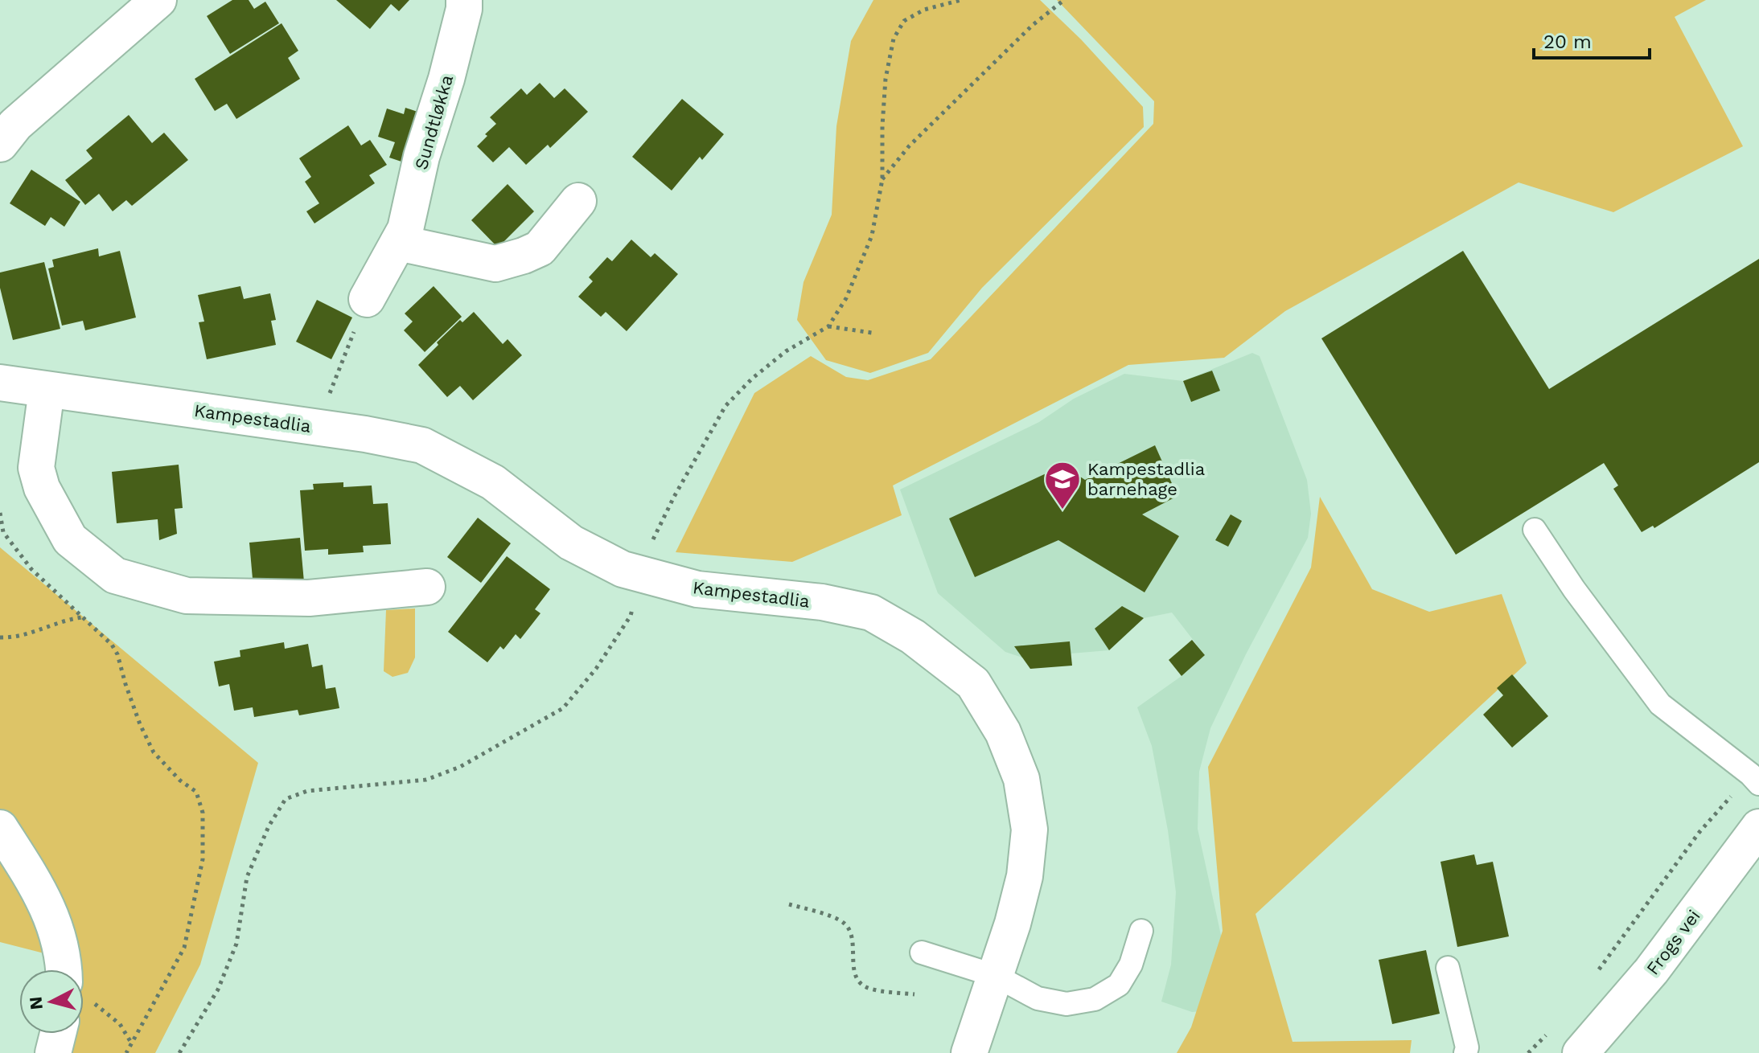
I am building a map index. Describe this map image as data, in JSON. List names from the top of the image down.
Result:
{
  "streets": {
    "street": ["Sundtløkka", "Kampestadlia", "Frogs vei"]
  },
  "places": {
    "school or university": ["Kampestadlia barnehage"]
  },
  "scale_bar": "20 m",
  "north": "left"
}
